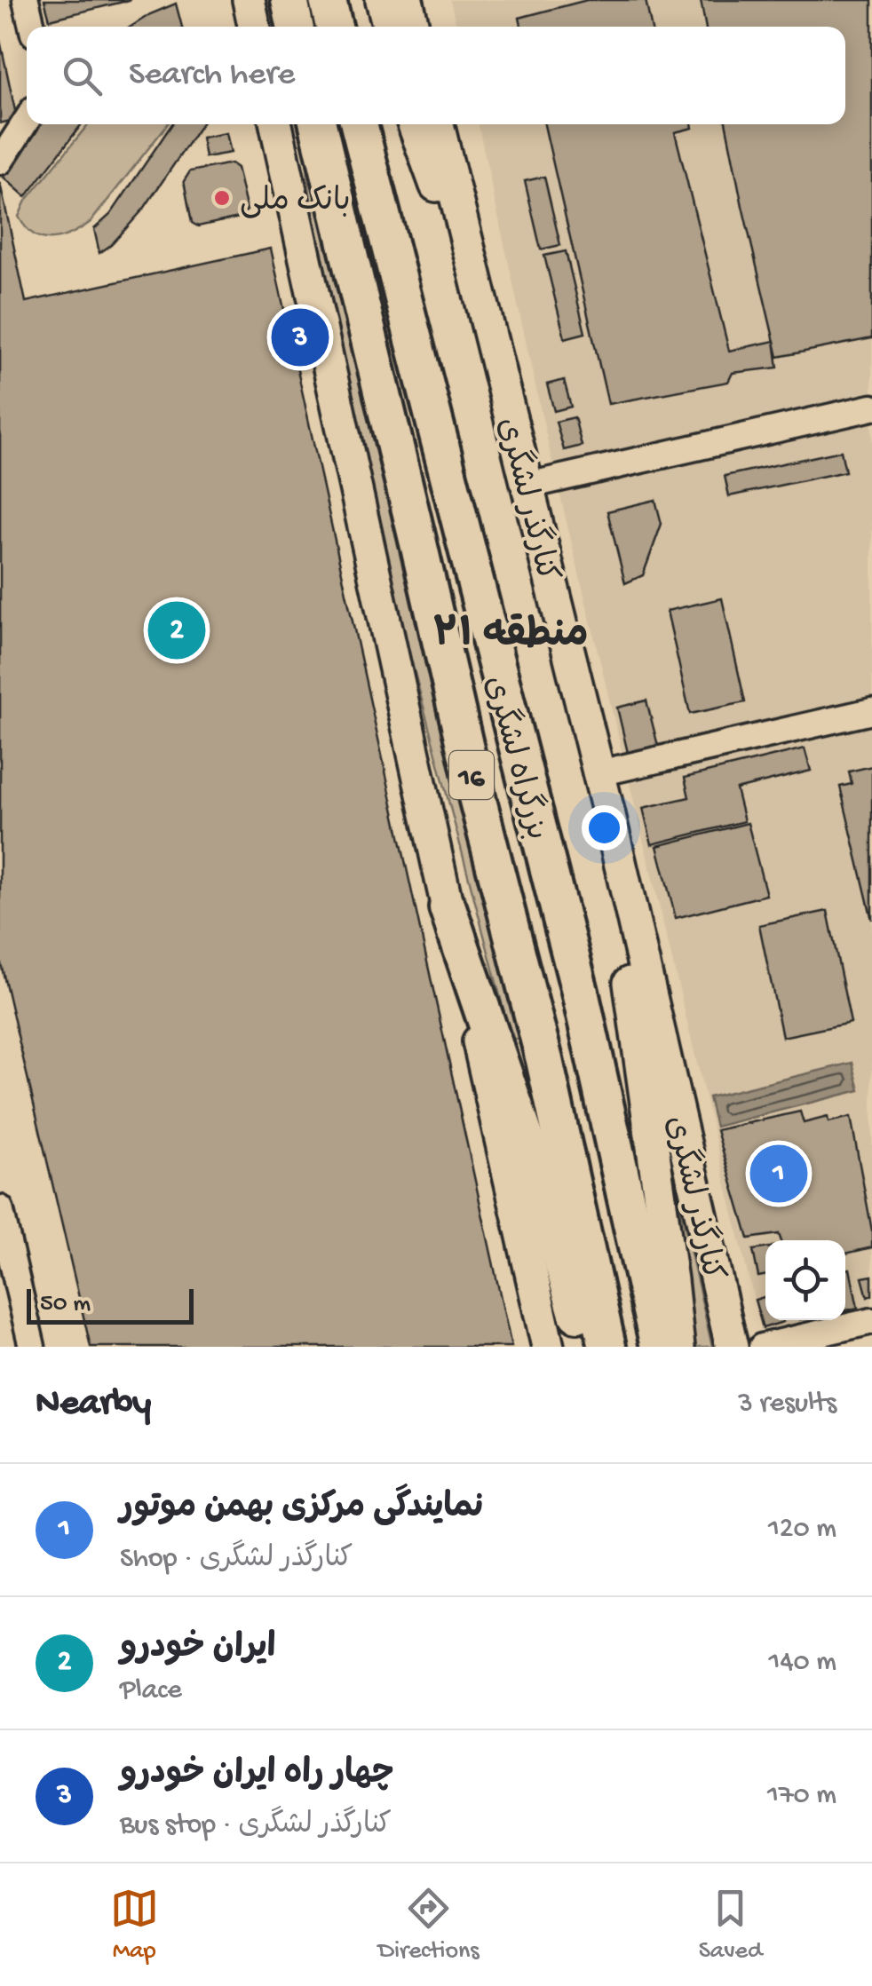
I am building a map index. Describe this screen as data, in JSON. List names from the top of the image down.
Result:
{
  "streets": {
    "highway": ["بزرگراه لشگری", "16"],
    "main road": ["کنارگذر لشگری"]
  },
  "districts": ["منطقه ۲۱"],
  "places": ["بانک ملی"],
  "scale_bar": "50 m",
  "page": {
    "search": "Search here",
    "pins": ["3", "2", "1"],
    "scale": "50 m",
    "heading": ["Nearby", "3 results"],
    "list": [
      {
        "mark": "1",
        "name": "نمایندگی مرکزی بهمن موتور",
        "note": "Shop · کنارگذر لشگری",
        "value": "120 m"
      },
      {
        "mark": "2",
        "name": "ایران خودرو",
        "note": "Place",
        "value": "140 m"
      },
      {
        "mark": "3",
        "name": "چهار راه ایران خودرو",
        "note": "Bus stop · کنارگذر لشگری",
        "value": "170 m"
      }
    ],
    "nav": ["Map", "Directions", "Saved"]
  }
}
